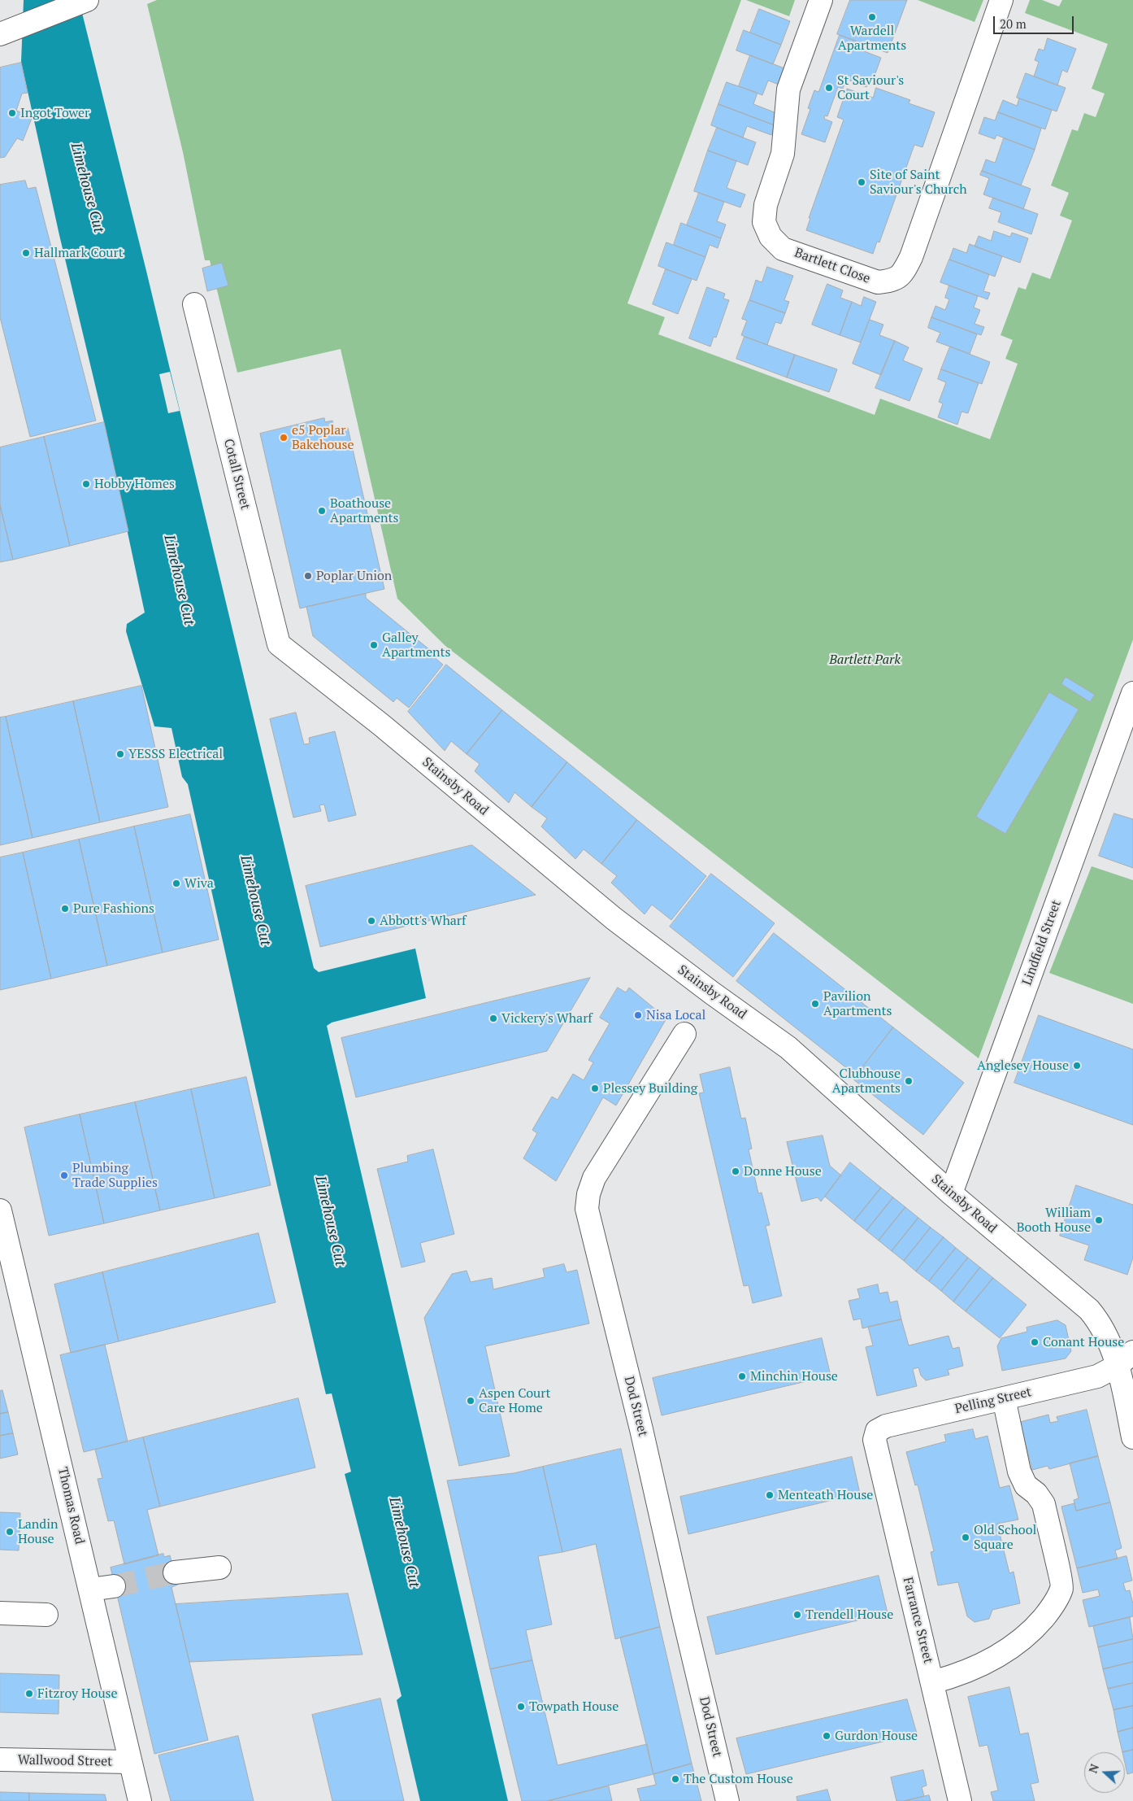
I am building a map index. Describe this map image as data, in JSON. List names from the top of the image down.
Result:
{
  "streets": {
    "street": [
      "Bartlett Close",
      "Cotall Street",
      "Stainsby Road",
      "Lindfield Street",
      "Pelling Street",
      "Dod Street",
      "Thomas Road",
      "Farrance Street",
      "Wallwood Street"
    ]
  },
  "crossings": [
    ["Cotall Street", "Stainsby Road"],
    ["Stainsby Road", "Lindfield Street"],
    ["Stainsby Road", "Pelling Street"],
    ["Pelling Street", "Farrance Street"],
    ["Thomas Road", "Wallwood Street"]
  ],
  "water": ["Limehouse Cut"],
  "parks": ["Bartlett Park"],
  "places": [
    "Wardell Apartments",
    "St Saviour's Court",
    "Ingot Tower",
    "Site of Saint Saviour's Church",
    "Hallmark Court",
    "e5 Poplar Bakehouse",
    "Hobby Homes",
    "Boathouse Apartments",
    "Poplar Union",
    "Galley Apartments",
    "YESSS Electrical",
    "Wiva",
    "Pure Fashions",
    "Abbott's Wharf",
    "Pavilion Apartments",
    "Nisa Local",
    "Vickery's Wharf",
    "Anglesey House",
    "Clubhouse Apartments",
    "Plessey Building",
    "Donne House",
    "Plumbing Trade Supplies",
    "William Booth House",
    "Conant House",
    "Minchin House",
    "Aspen Court Care Home",
    "Menteath House",
    "Landin House",
    "Old School Square",
    "Trendell House",
    "Fitzroy House",
    "Towpath House",
    "Gurdon House",
    "The Custom House"
  ],
  "scale_bar": "20 m",
  "north": "left"
}
